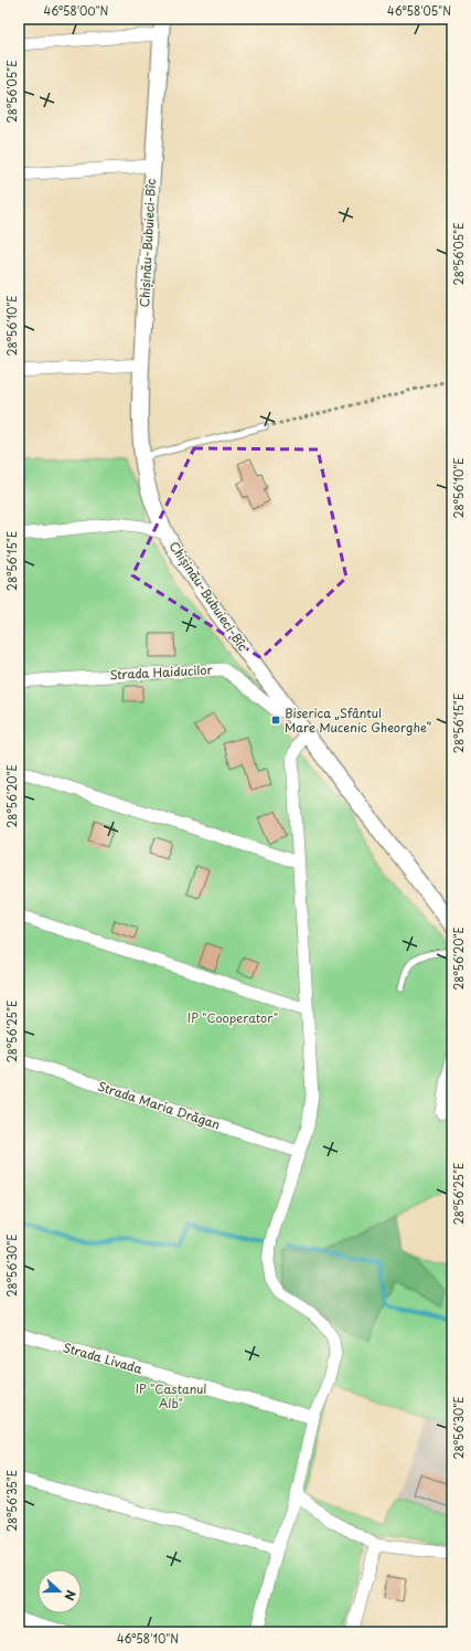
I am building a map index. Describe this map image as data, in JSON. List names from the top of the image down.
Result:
{
  "streets": {
    "street": [
      "Chișinău-Bubuieci-Bîc",
      "Strada Haiducilor",
      "Strada Maria Drăgan",
      "Strada Livada"
    ]
  },
  "crossings": [
    ["Chișinău-Bubuieci-Bîc", "Strada Haiducilor"]
  ],
  "parks": ["IP \"Cooperator\"", "IP \"Castanul Alb\""],
  "places": {
    "transit": ["Biserica „Sfântul Mare Mucenic Gheorghe”"]
  },
  "north": "right",
  "coordinates": [
    "46°58'00\"N",
    "46°58'05\"N",
    "28°56'05\"E",
    "28°56'10\"E",
    "28°56'15\"E",
    "28°56'20\"E",
    "28°56'25\"E",
    "28°56'30\"E",
    "28°56'35\"E",
    "46°58'10\"N"
  ]
}
